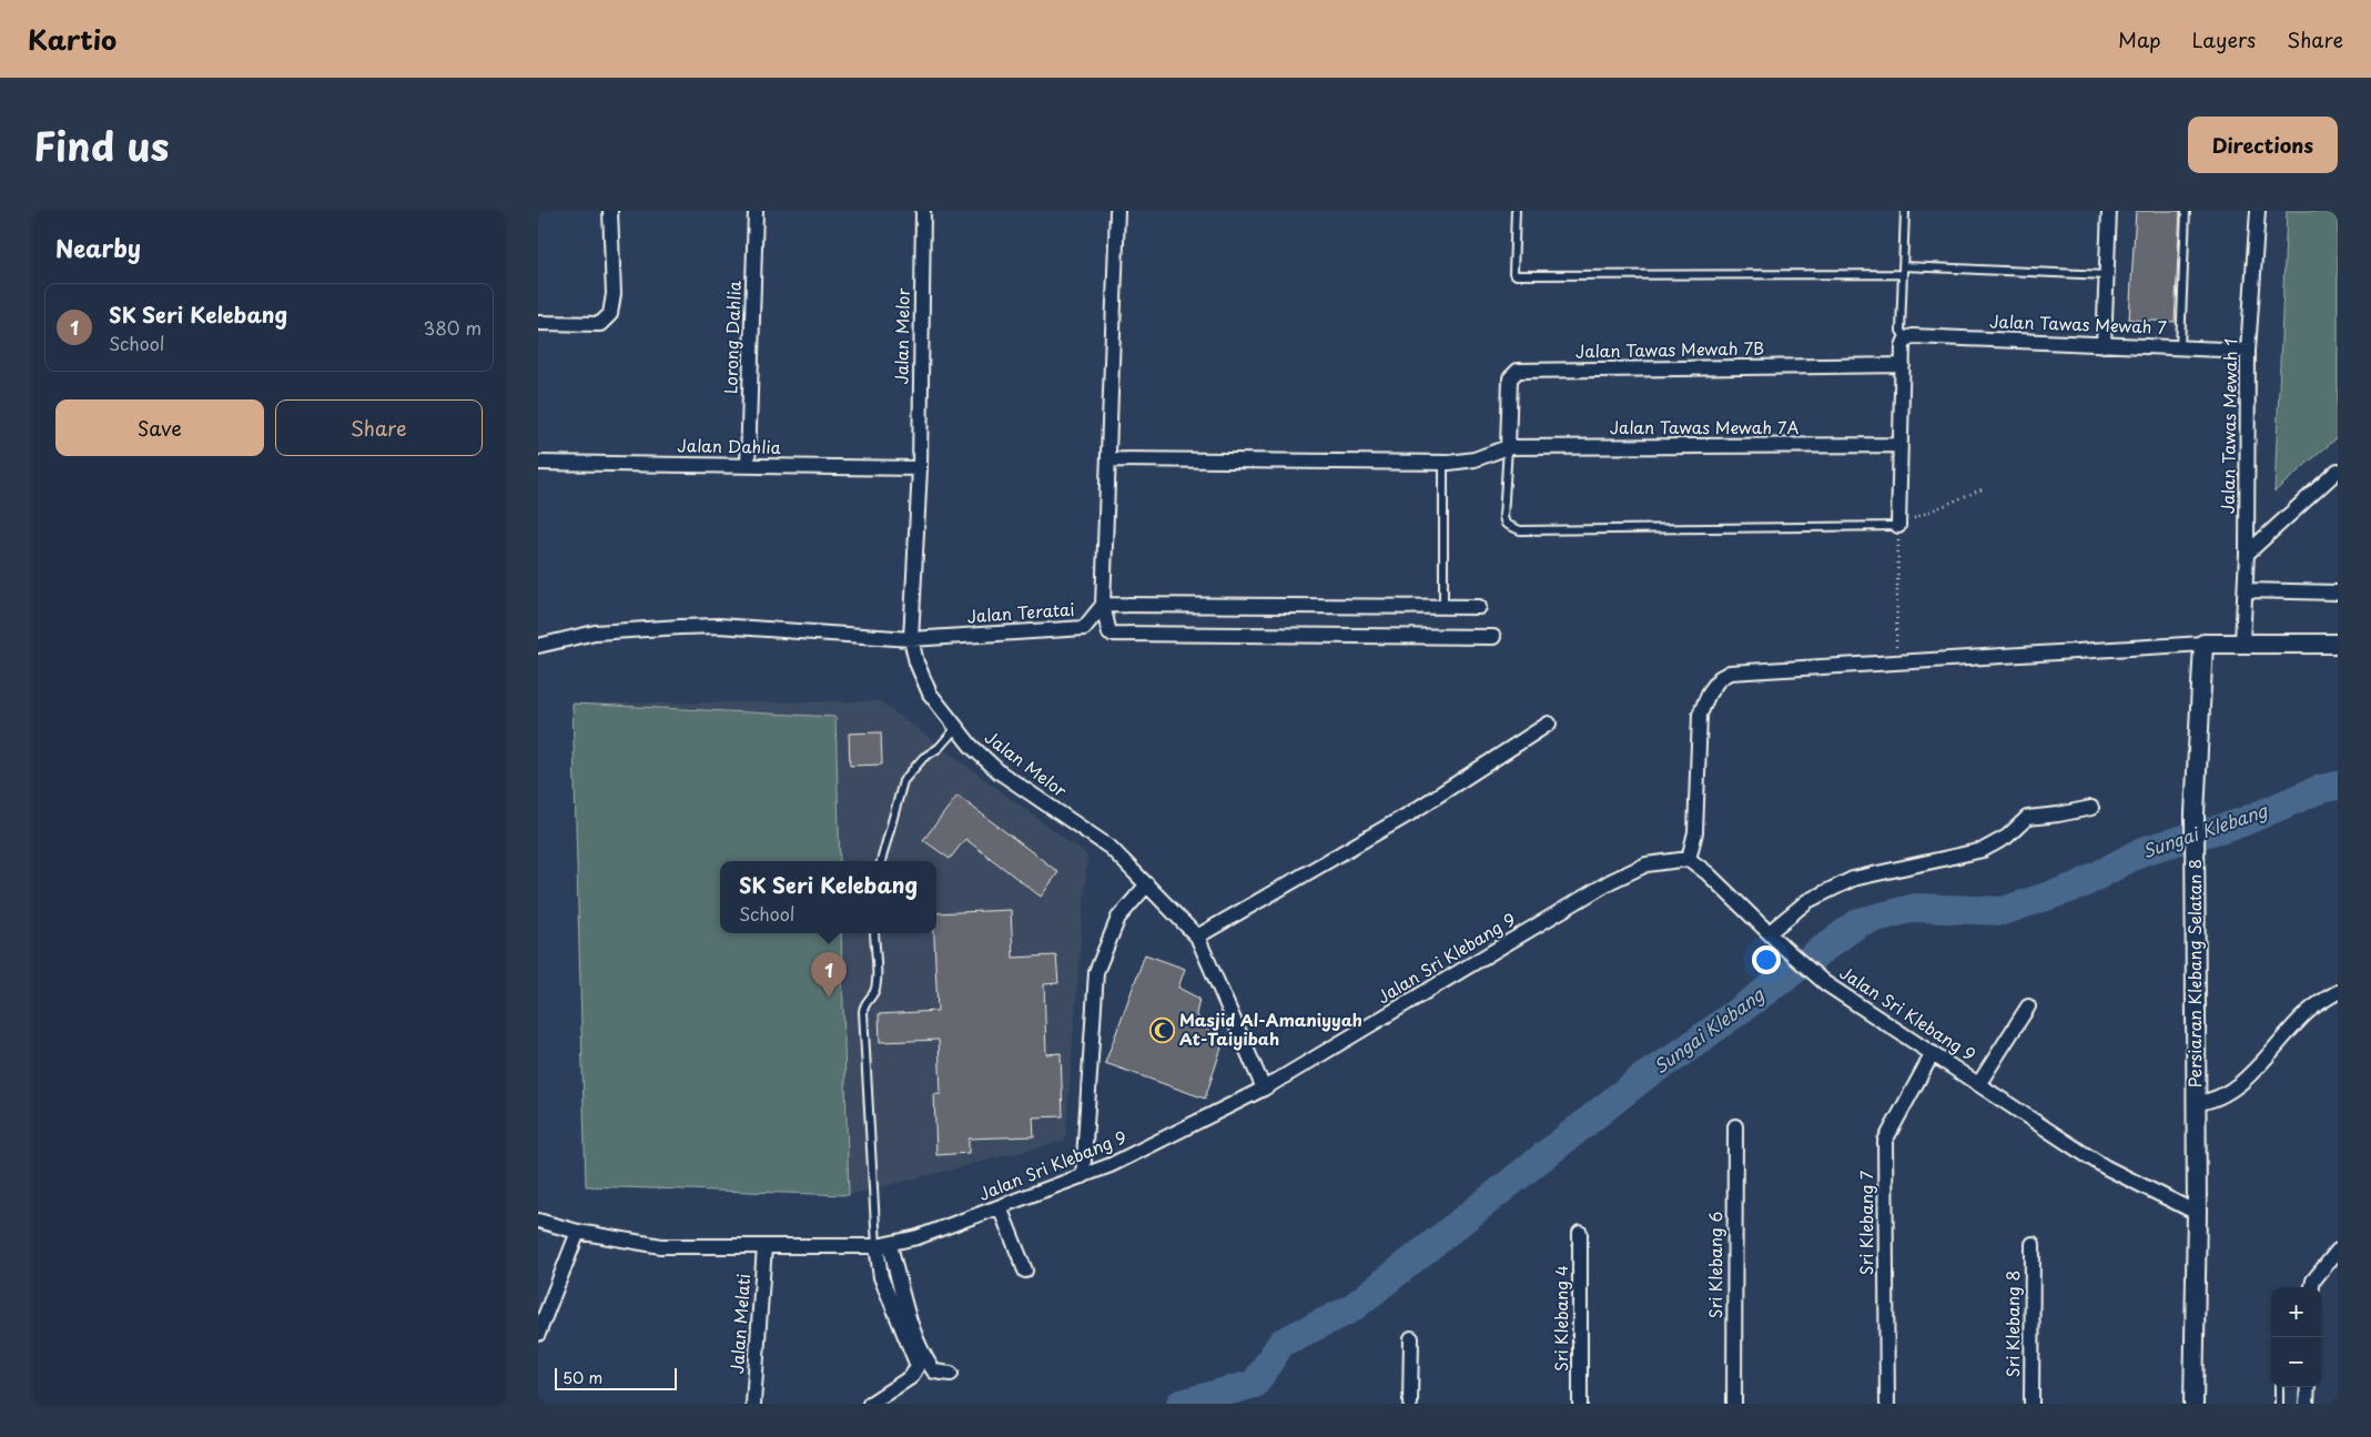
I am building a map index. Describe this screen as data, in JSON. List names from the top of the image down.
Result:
{
  "streets": {
    "street": [
      "Jalan Tawas Mewah 7",
      "Jalan Melor",
      "Lorong Dahlia",
      "Jalan Tawas Mewah 7B",
      "Jalan Tawas Mewah 1",
      "Jalan Tawas Mewah 7A",
      "Jalan Dahlia",
      "Jalan Teratai",
      "Jalan Sri Klebang 9",
      "Persiaran Klebang Selatan 8",
      "Sri Klebang 7",
      "Sri Klebang 6",
      "Sri Klebang 4",
      "Jalan Melati",
      "Sri Klebang 8"
    ]
  },
  "crossings": [
    ["Jalan Tawas Mewah 7", "Jalan Tawas Mewah 1"],
    ["Jalan Melor", "Jalan Dahlia"],
    ["Jalan Melor", "Jalan Teratai"],
    ["Jalan Melor", "Jalan Sri Klebang 9"],
    ["Lorong Dahlia", "Jalan Dahlia"],
    ["Jalan Tawas Mewah 7B", "Jalan Tawas Mewah 7A"],
    ["Jalan Sri Klebang 9", "Persiaran Klebang Selatan 8"],
    ["Jalan Sri Klebang 9", "Sri Klebang 7"],
    ["Jalan Sri Klebang 9", "Jalan Melati"]
  ],
  "water": ["Sungai Klebang"],
  "places": {
    "mosque": ["Masjid Al-Amaniyyah At-Taiyibah"]
  },
  "scale_bar": "50 m",
  "page": {
    "header": "Kartio",
    "nav": ["Map", "Layers", "Share"],
    "title": "Find us",
    "buttons": [
      "Directions",
      ["Save", "Share"]
    ],
    "heading": "Nearby",
    "list": [
      {
        "mark": "1",
        "name": "SK Seri Kelebang",
        "note": "School",
        "value": "380 m"
      }
    ],
    "popup": ["SK Seri Kelebang", "School"],
    "pins": "1",
    "map_buttons": ["+", "−"],
    "scale": "50 m"
  }
}
